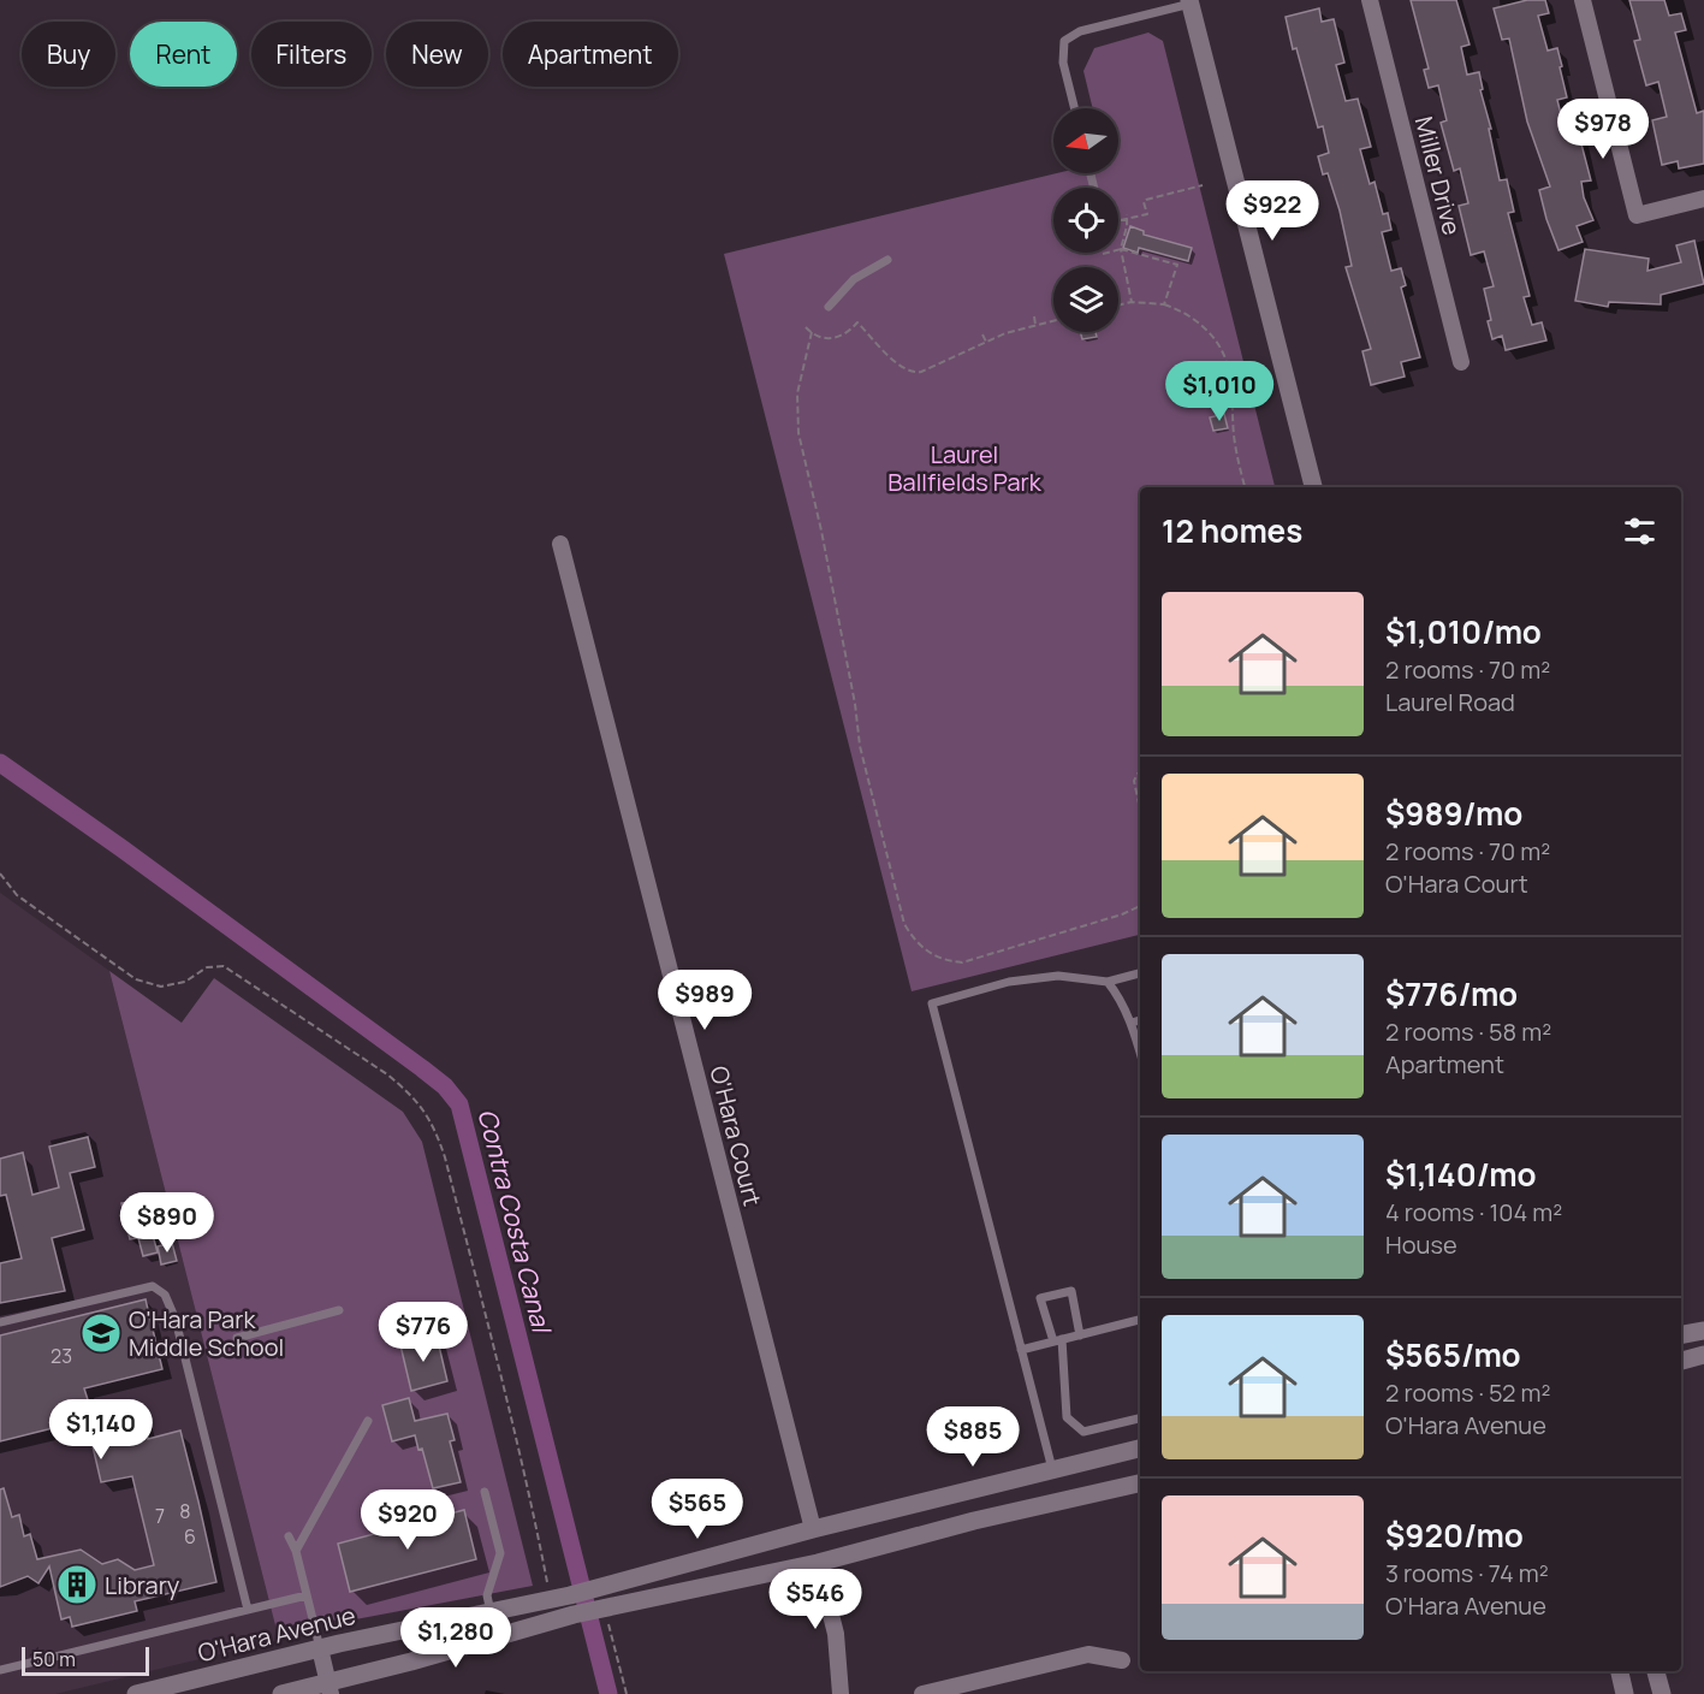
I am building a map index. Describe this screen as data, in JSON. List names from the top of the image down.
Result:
{
  "streets": {
    "main road": ["O'Hara Avenue"],
    "street": ["Miller Drive", "O'Hara Court"]
  },
  "crossings": [
    ["O'Hara Court", "O'Hara Avenue"]
  ],
  "water": ["Contra Costa Canal"],
  "parks": ["Laurel Ballfields Park"],
  "places": {
    "school or university": ["O'Hara Park Middle School"],
    "building": ["Library"]
  },
  "house_numbers": [
    "23",
    "8",
    "7",
    "6"
  ],
  "scale_bar": "50 m",
  "north": "left",
  "page": {
    "chip": [
      "Buy",
      "Rent",
      "Filters",
      "New",
      "Apartment"
    ],
    "price": [
      "$978",
      "$922",
      "$1,010",
      "$989",
      "$890",
      "$776",
      "$1,140",
      "$885",
      "$565",
      "$920",
      "$546",
      "$1,280"
    ],
    "heading": "12 homes",
    "list": [
      {
        "name": "$1,010/mo",
        "note": "2 rooms · 70 m² · Laurel Road"
      },
      {
        "name": "$989/mo",
        "note": "2 rooms · 70 m² · O'Hara Court"
      },
      {
        "name": "$776/mo",
        "note": "2 rooms · 58 m² · Apartment"
      },
      {
        "name": "$1,140/mo",
        "note": "4 rooms · 104 m² · House"
      },
      {
        "name": "$565/mo",
        "note": "2 rooms · 52 m² · O'Hara Avenue"
      },
      {
        "name": "$920/mo",
        "note": "3 rooms · 74 m² · O'Hara Avenue"
      }
    ],
    "scale": "50 m"
  }
}
